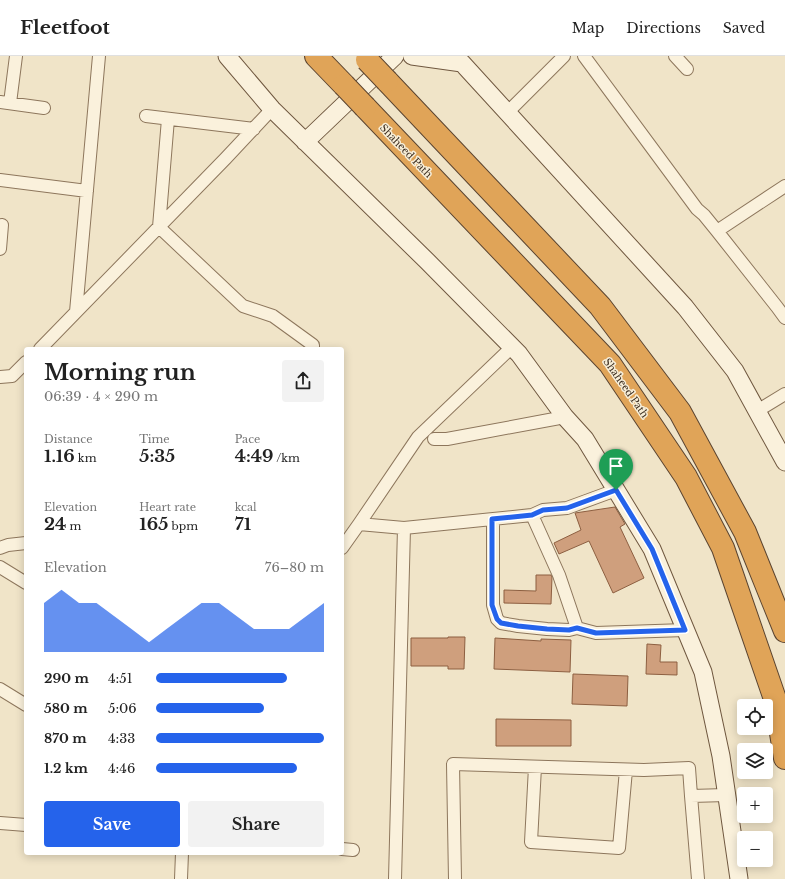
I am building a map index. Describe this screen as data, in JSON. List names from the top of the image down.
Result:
{
  "streets": {
    "highway": ["Shaheed Path"]
  },
  "page": {
    "header": "Fleetfoot",
    "nav": ["Map", "Directions", "Saved"],
    "heading": ["Morning run", "06:39 · 4 × 290 m"],
    "stats": [
      ["Distance", "1.16 km"],
      ["Time", "5:35"],
      ["Pace", "4:49 /km"],
      ["Elevation", "24 m"],
      ["Heart rate", "165 bpm"],
      ["kcal", "71"]
    ],
    "chart": ["Elevation", "76–80 m"],
    "list": [
      {
        "name": "290 m",
        "note": "4:51"
      },
      {
        "name": "580 m",
        "note": "5:06"
      },
      {
        "name": "870 m",
        "note": "4:33"
      },
      {
        "name": "1.2 km",
        "note": "4:46"
      }
    ],
    "map_buttons": ["+", "−"],
    "buttons": ["Save", "Share"]
  }
}
